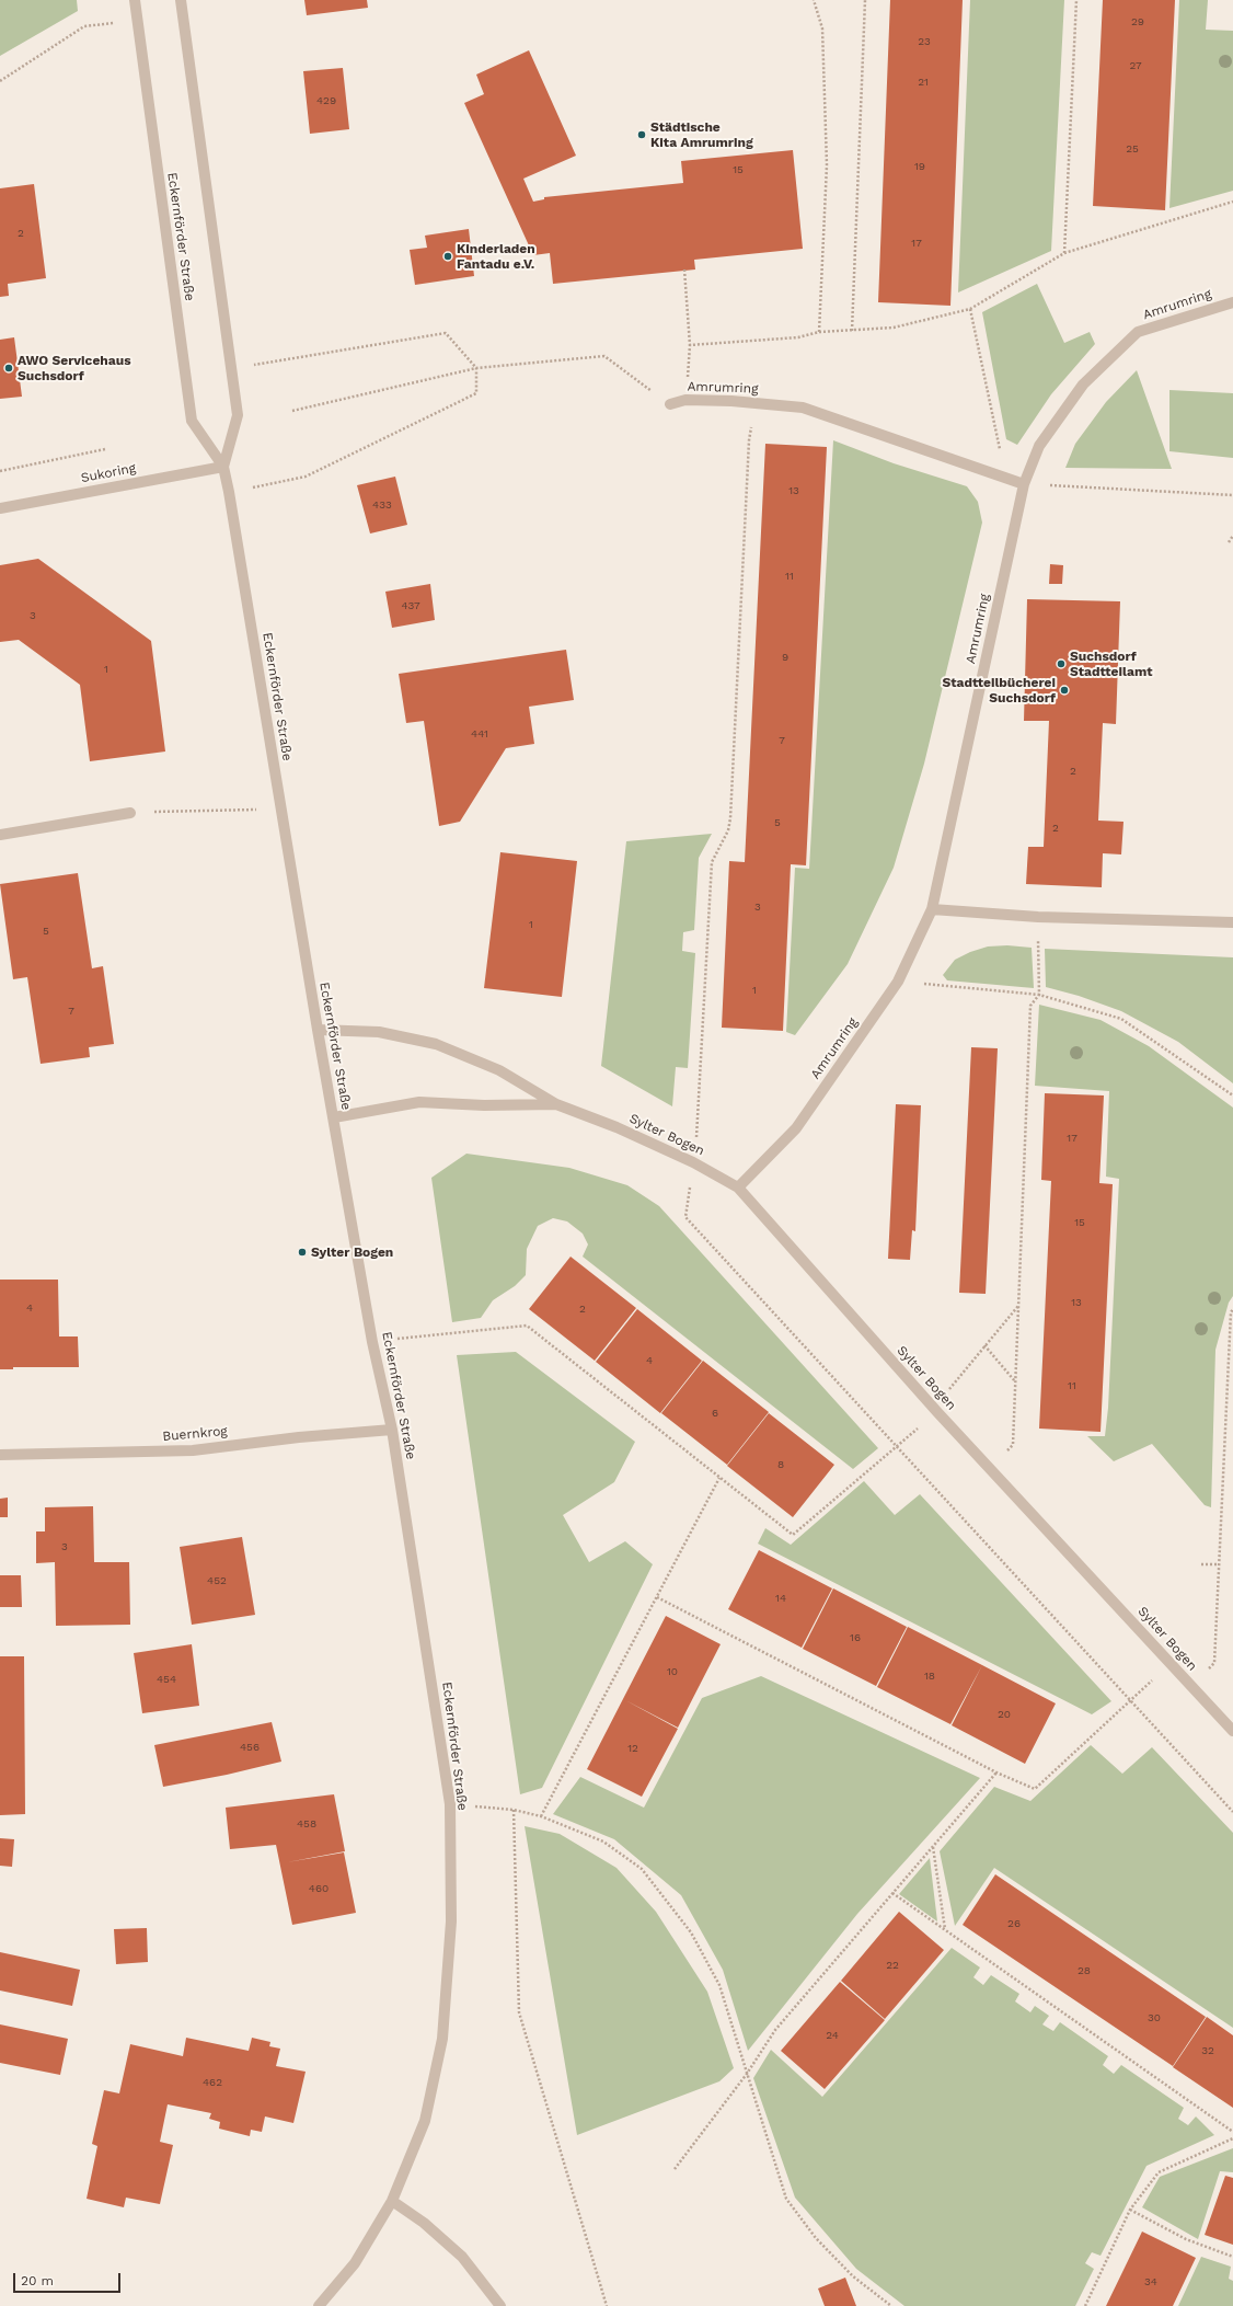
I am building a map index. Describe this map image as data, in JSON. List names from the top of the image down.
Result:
{
  "streets": {
    "street": [
      "Eckernförder Straße",
      "Amrumring",
      "Sukoring",
      "Sylter Bogen",
      "Buernkrog"
    ]
  },
  "crossings": [
    ["Eckernförder Straße", "Sukoring"],
    ["Eckernförder Straße", "Sylter Bogen"],
    ["Eckernförder Straße", "Buernkrog"],
    ["Amrumring", "Sylter Bogen"]
  ],
  "places": [
    "Städtische Kita Amrumring",
    "Kinderladen Fantadu e.V.",
    "AWO Servicehaus Suchsdorf",
    "Suchsdorf Stadtteilamt",
    "Stadtteilbücherei Suchsdorf",
    "Sylter Bogen"
  ],
  "house_numbers": [
    "29",
    "23",
    "27",
    "21",
    "429",
    "25",
    "19",
    "15",
    "2",
    "17",
    "13",
    "433",
    "11",
    "437",
    "3",
    "9",
    "1",
    "441",
    "7",
    "2",
    "5",
    "2",
    "3",
    "1",
    "5",
    "1",
    "7",
    "17",
    "15",
    "13",
    "4",
    "2",
    "4",
    "11",
    "6",
    "8",
    "3",
    "452",
    "14",
    "16",
    "10",
    "18",
    "454",
    "20",
    "456",
    "12",
    "458",
    "460",
    "26",
    "22",
    "28",
    "30",
    "24",
    "32",
    "462",
    "34"
  ],
  "scale_bar": "20 m"
}
